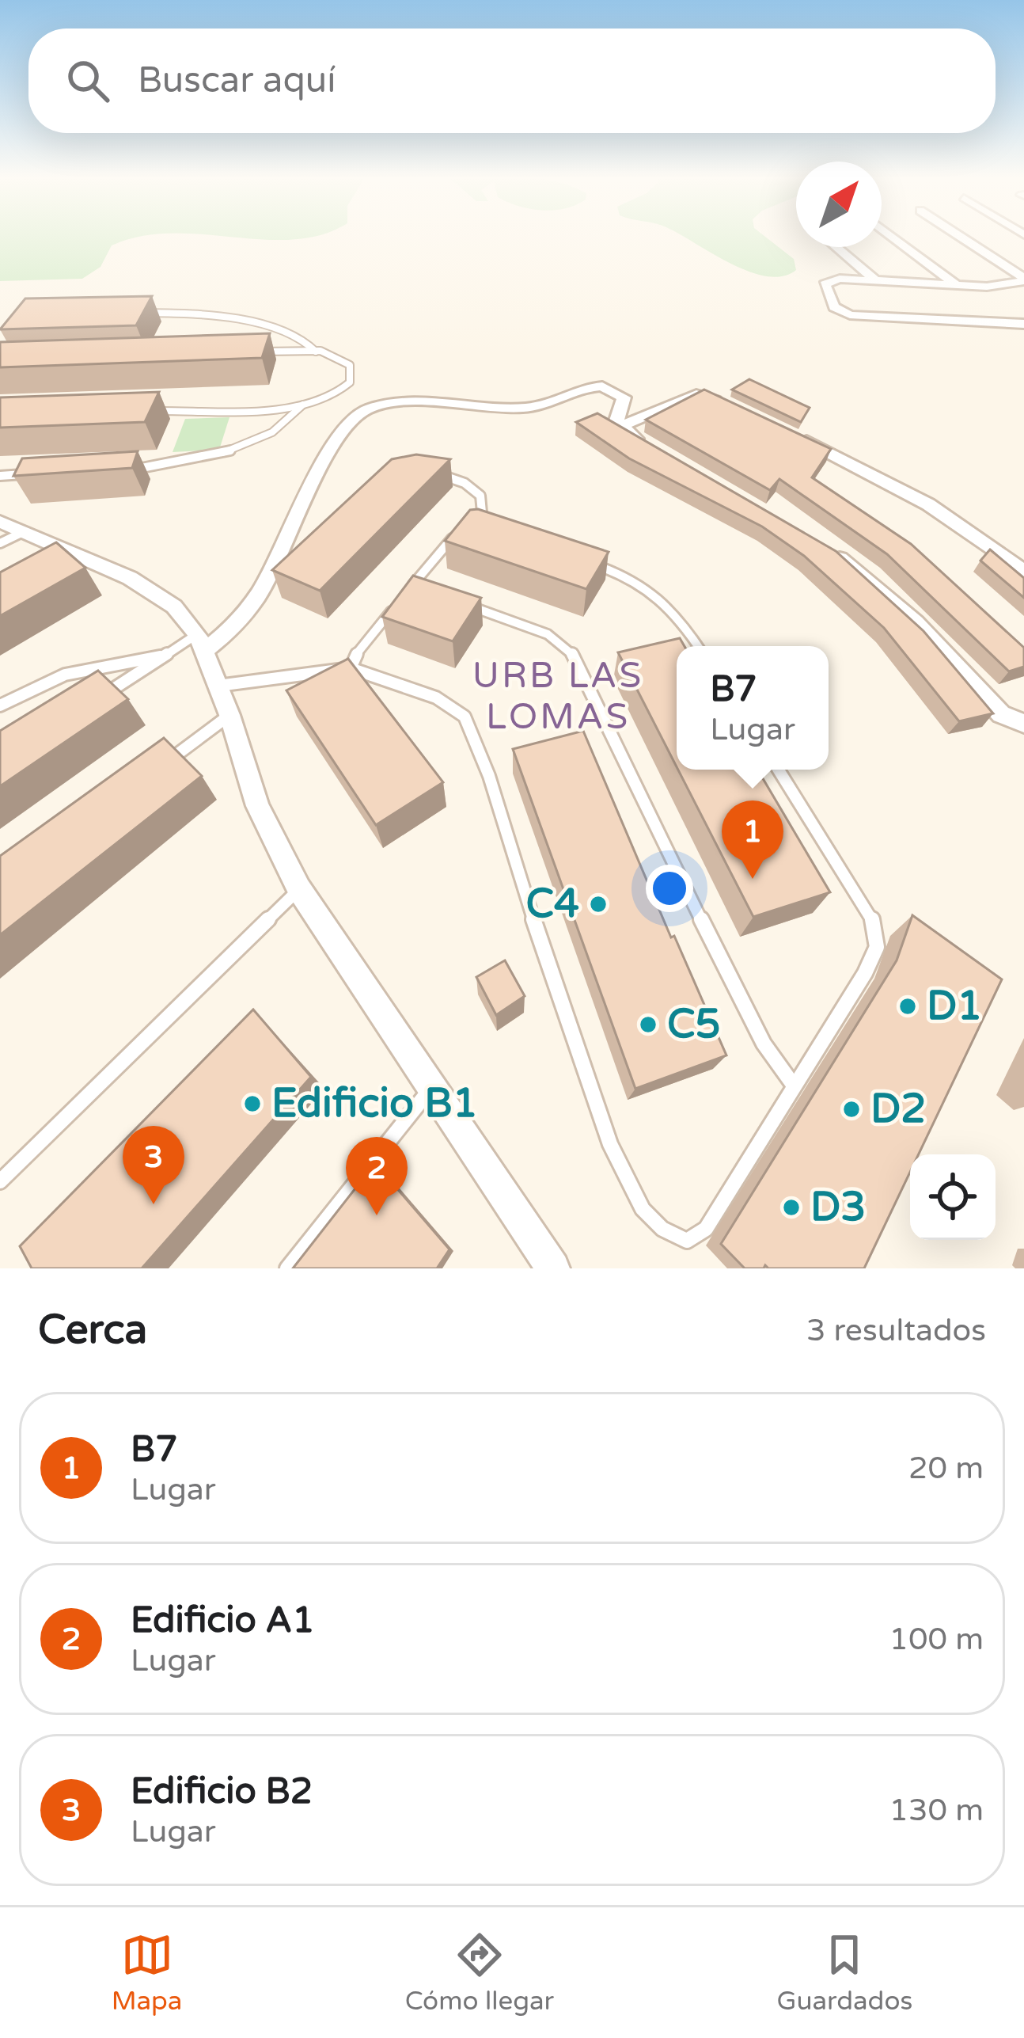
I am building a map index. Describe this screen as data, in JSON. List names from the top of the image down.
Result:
{
  "districts": ["URB LAS LOMAS"],
  "places": [
    "C4",
    "D1",
    "C5",
    "Edificio B1",
    "D2",
    "D3"
  ],
  "north": "top right",
  "page": {
    "search": "Buscar aquí",
    "popup": ["B7", "Lugar"],
    "pins": ["1", "3", "2"],
    "heading": ["Cerca", "3 resultados"],
    "list": [
      {
        "mark": "1",
        "name": "B7",
        "note": "Lugar",
        "value": "20 m"
      },
      {
        "mark": "2",
        "name": "Edificio A1",
        "note": "Lugar",
        "value": "100 m"
      },
      {
        "mark": "3",
        "name": "Edificio B2",
        "note": "Lugar",
        "value": "130 m"
      }
    ],
    "nav": ["Mapa", "Cómo llegar", "Guardados"]
  }
}
